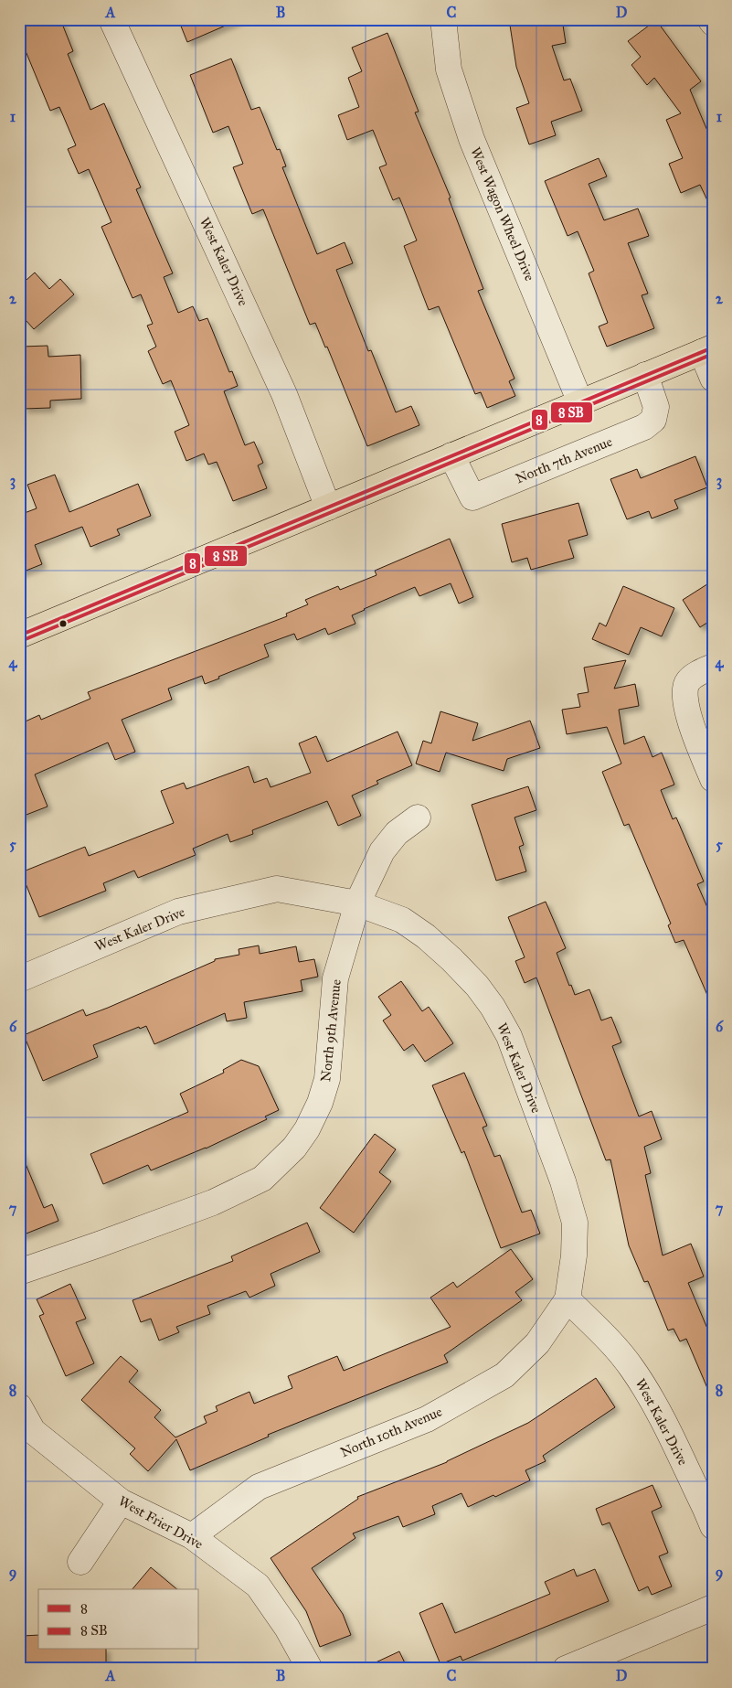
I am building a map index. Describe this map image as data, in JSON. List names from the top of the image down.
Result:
{
  "streets": {
    "street": [
      "West Wagon Wheel Drive",
      "West Kaler Drive",
      "North 7th Avenue",
      "North 9th Avenue",
      "North 10th Avenue",
      "West Frier Drive"
    ]
  },
  "crossings": [
    ["West Kaler Drive", "North 9th Avenue"],
    ["West Kaler Drive", "North 10th Avenue"],
    ["North 10th Avenue", "West Frier Drive"]
  ],
  "lines": ["transit line 8"],
  "legend": ["8", "8 SB"],
  "grid": {
    "columns": [
      "A",
      "B",
      "C",
      "D"
    ],
    "rows": [
      "1",
      "2",
      "3",
      "4",
      "5",
      "6",
      "7",
      "8",
      "9"
    ]
  }
}
